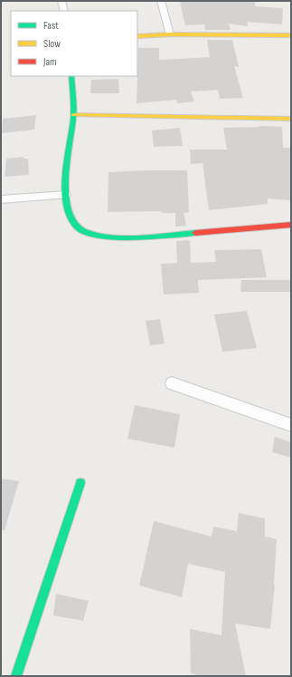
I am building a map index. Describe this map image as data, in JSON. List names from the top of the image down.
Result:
{
  "legend": ["Fast", "Slow", "Jam"]
}
